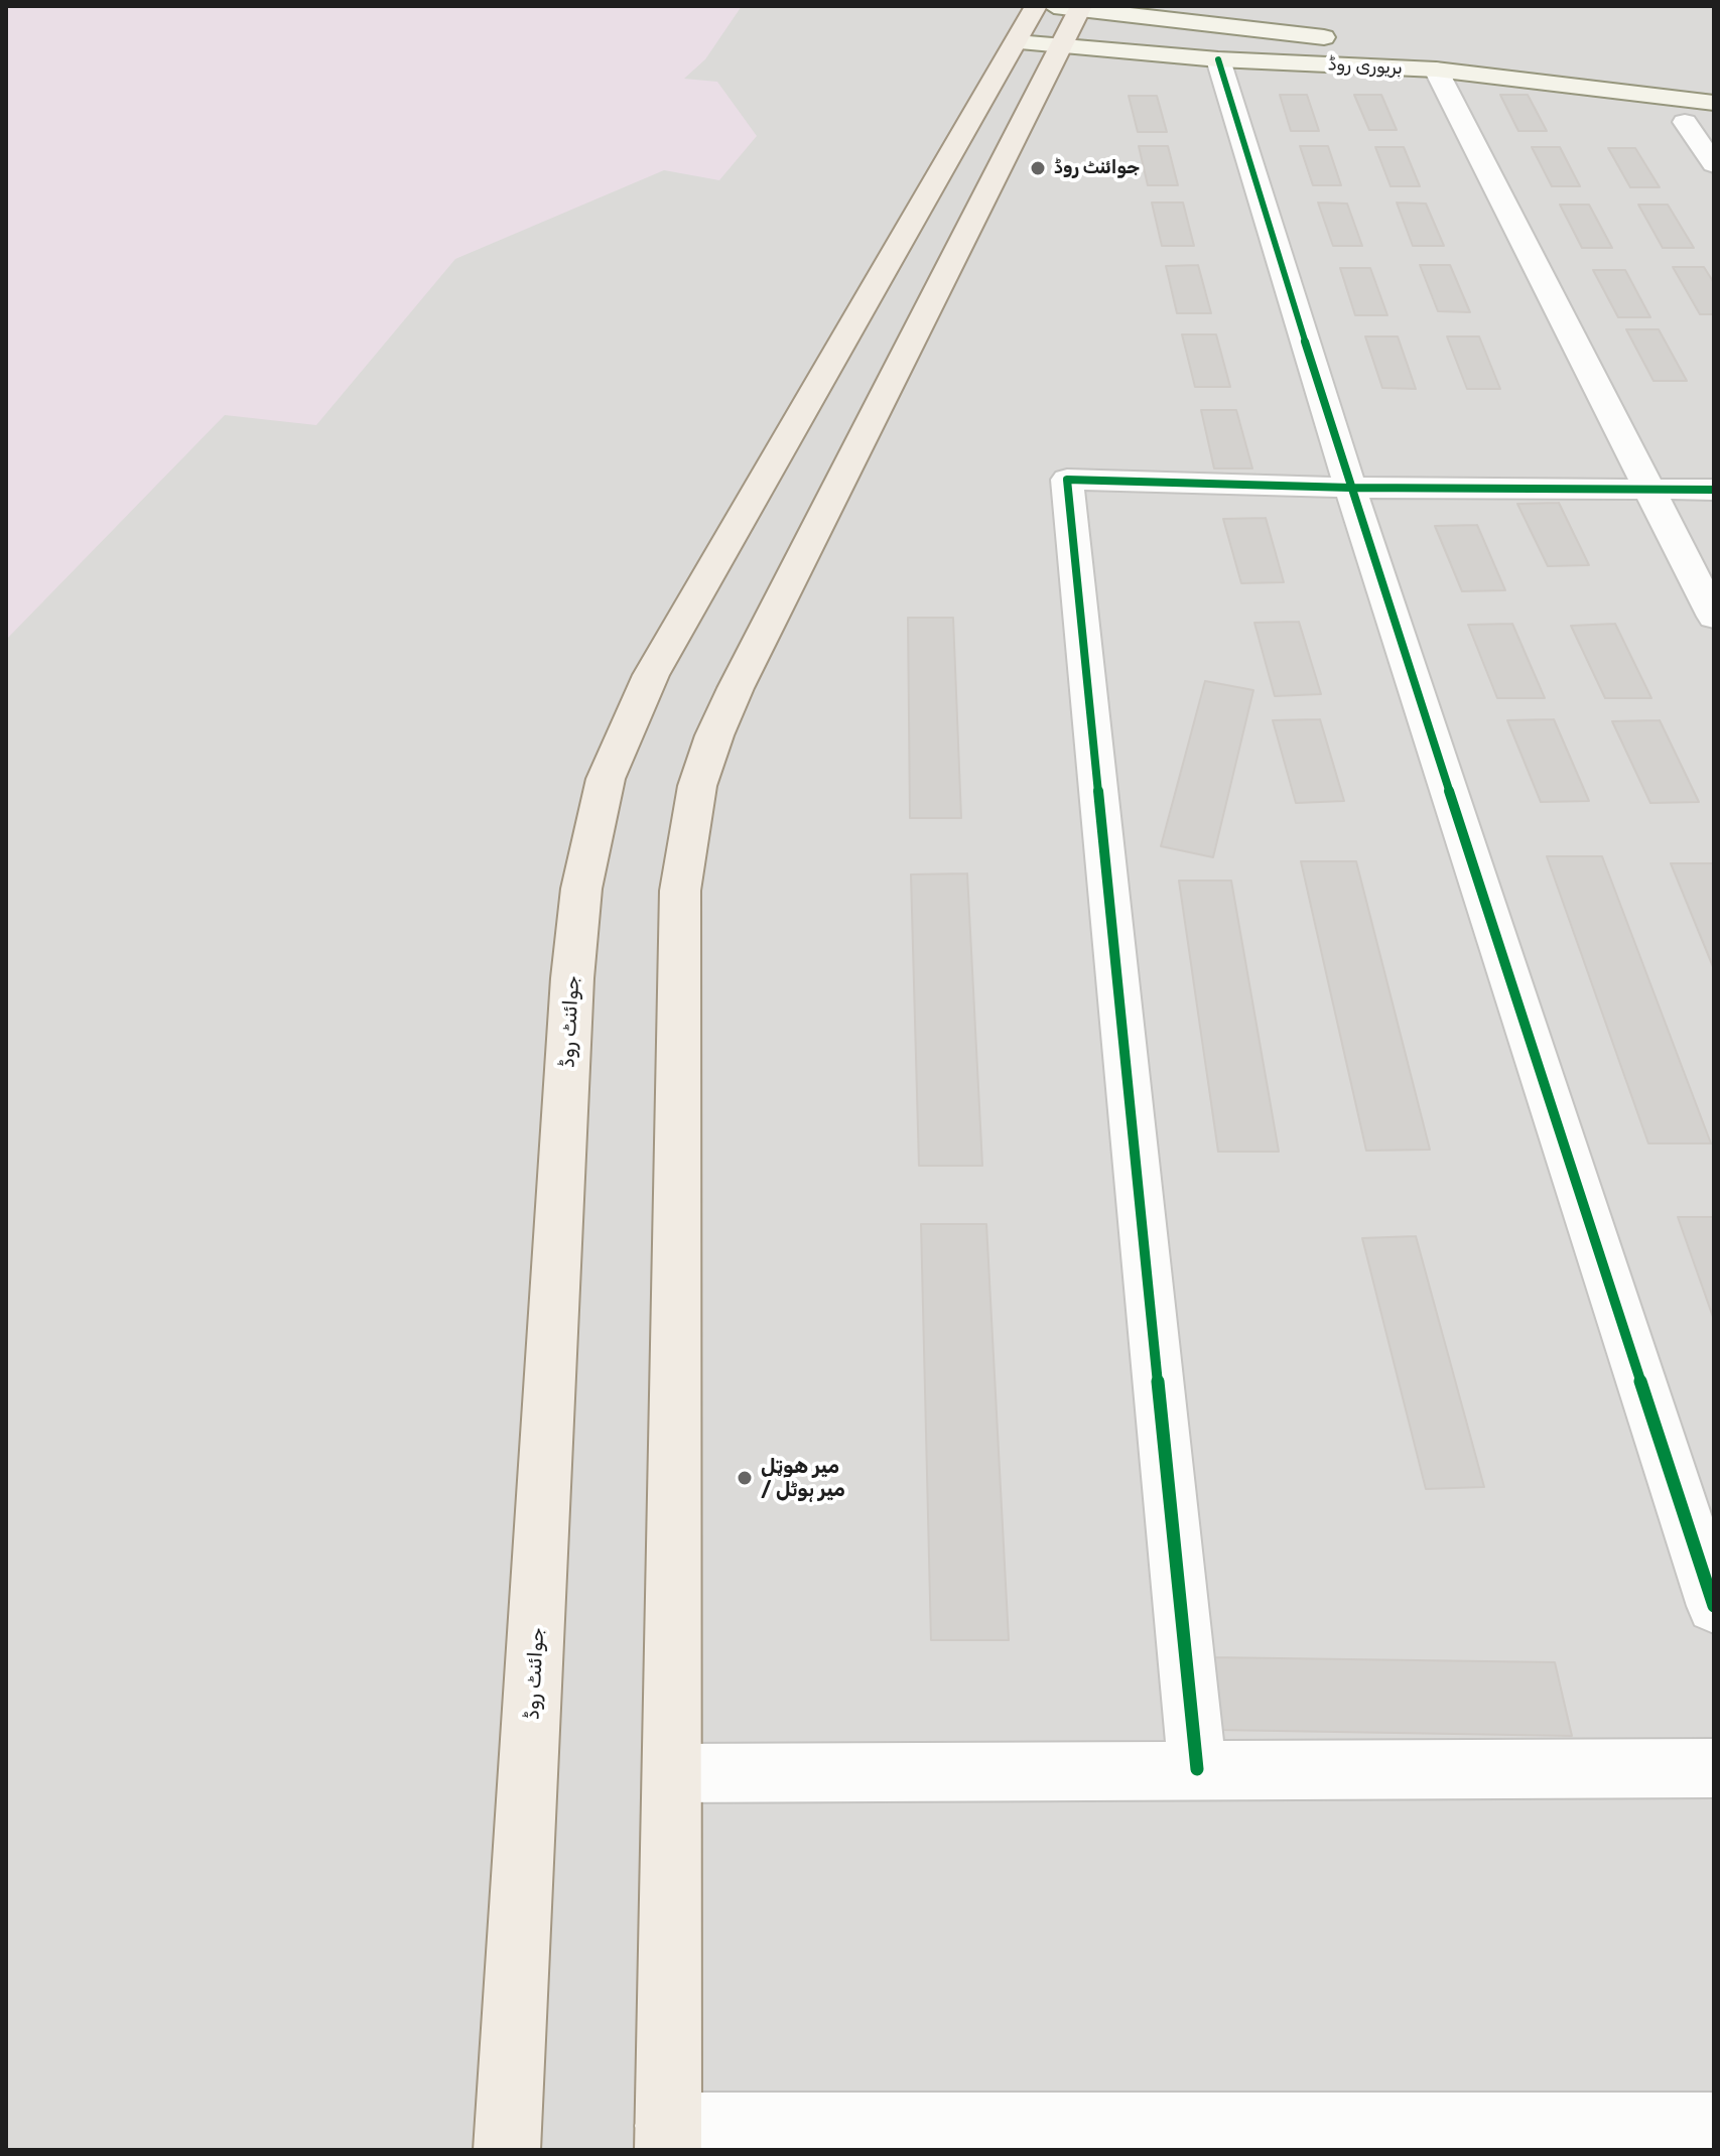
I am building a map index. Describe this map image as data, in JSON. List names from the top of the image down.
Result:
{
  "streets": {
    "main road": ["بریوری روڈ", "جوائنٹ روڈ"]
  },
  "crossings": [
    ["بریوری روڈ", "جوائنٹ روڈ"]
  ],
  "places": ["جوائنٹ روڈ", "میر هوټل / میر ہوٹل"]
}
